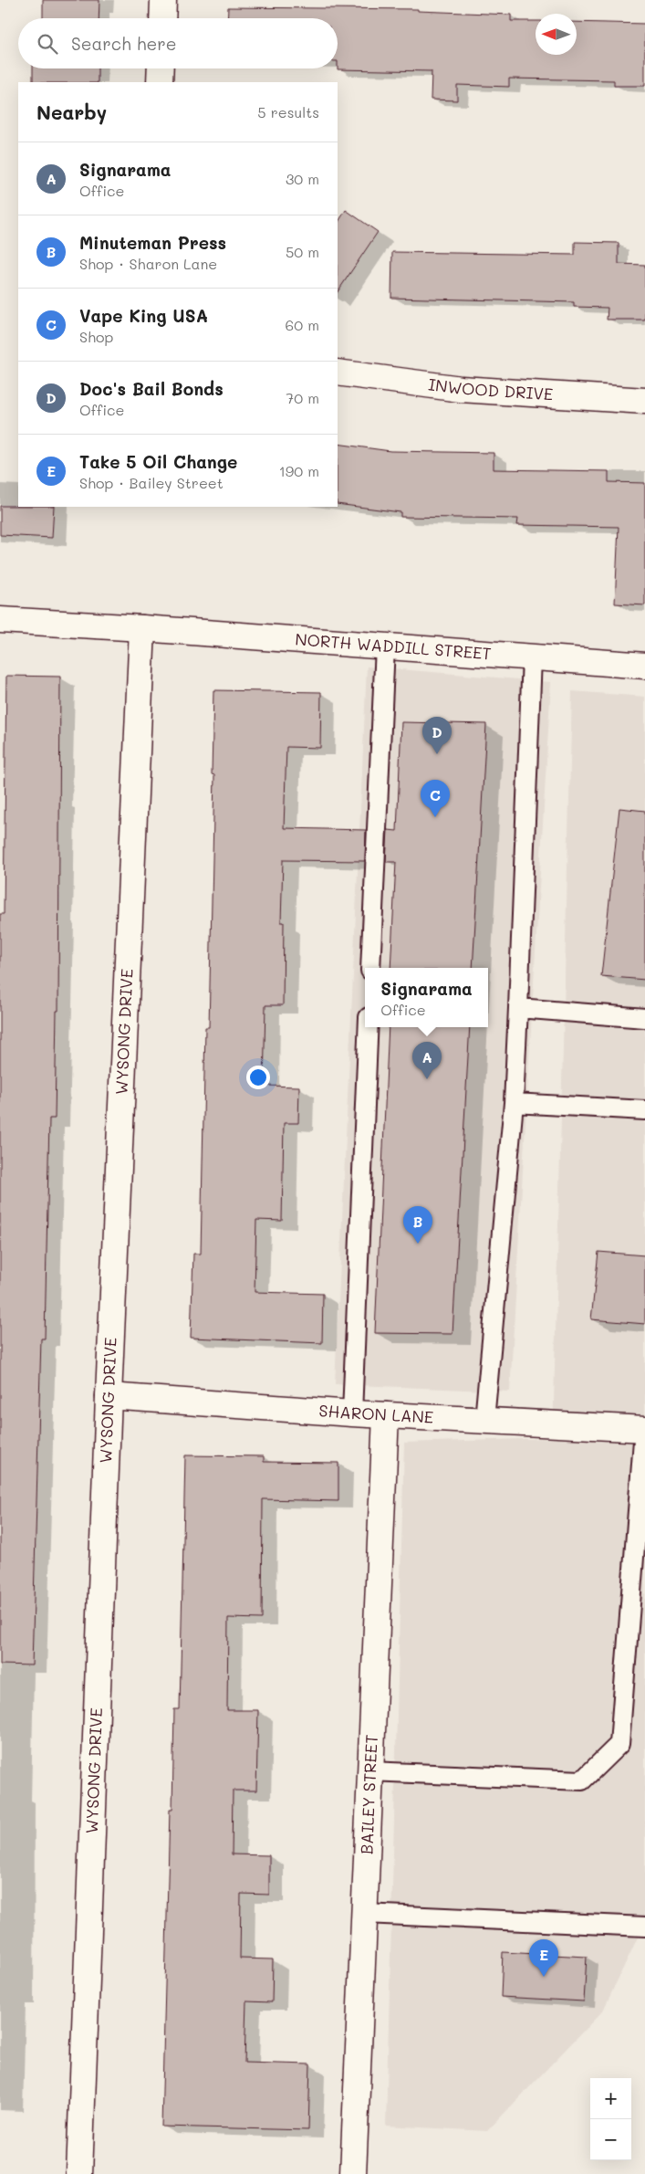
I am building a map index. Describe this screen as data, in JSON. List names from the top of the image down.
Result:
{
  "streets": {
    "street": [
      "INWOOD DRIVE",
      "NORTH WADDILL STREET",
      "WYSONG DRIVE",
      "SHARON LANE",
      "BAILEY STREET"
    ]
  },
  "crossings": [
    ["NORTH WADDILL STREET", "WYSONG DRIVE"],
    ["WYSONG DRIVE", "SHARON LANE"],
    ["SHARON LANE", "BAILEY STREET"]
  ],
  "north": "left",
  "page": {
    "search": "Search here",
    "heading": ["Nearby", "5 results"],
    "list": [
      {
        "mark": "A",
        "name": "Signarama",
        "note": "Office",
        "value": "30 m"
      },
      {
        "mark": "B",
        "name": "Minuteman Press",
        "note": "Shop · Sharon Lane",
        "value": "50 m"
      },
      {
        "mark": "C",
        "name": "Vape King USA",
        "note": "Shop",
        "value": "60 m"
      },
      {
        "mark": "D",
        "name": "Doc's Bail Bonds",
        "note": "Office",
        "value": "70 m"
      },
      {
        "mark": "E",
        "name": "Take 5 Oil Change",
        "note": "Shop · Bailey Street",
        "value": "190 m"
      }
    ],
    "pins": [
      "D",
      "C",
      "A",
      "B",
      "E"
    ],
    "popup": ["Signarama", "Office"],
    "map_buttons": ["+", "−"]
  }
}
